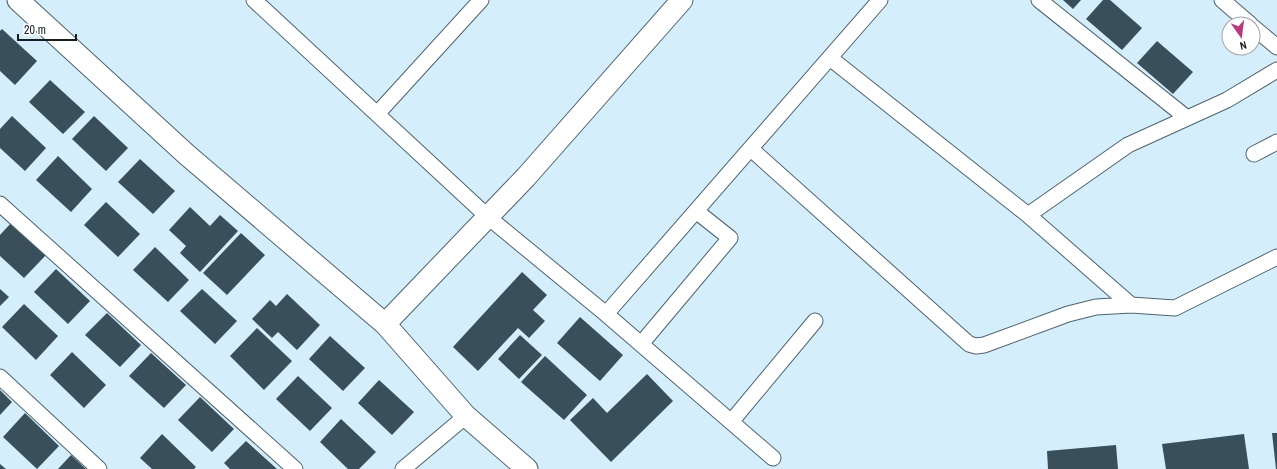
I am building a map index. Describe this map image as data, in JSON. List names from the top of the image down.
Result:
{
  "scale_bar": "20 m",
  "north": "bottom"
}
